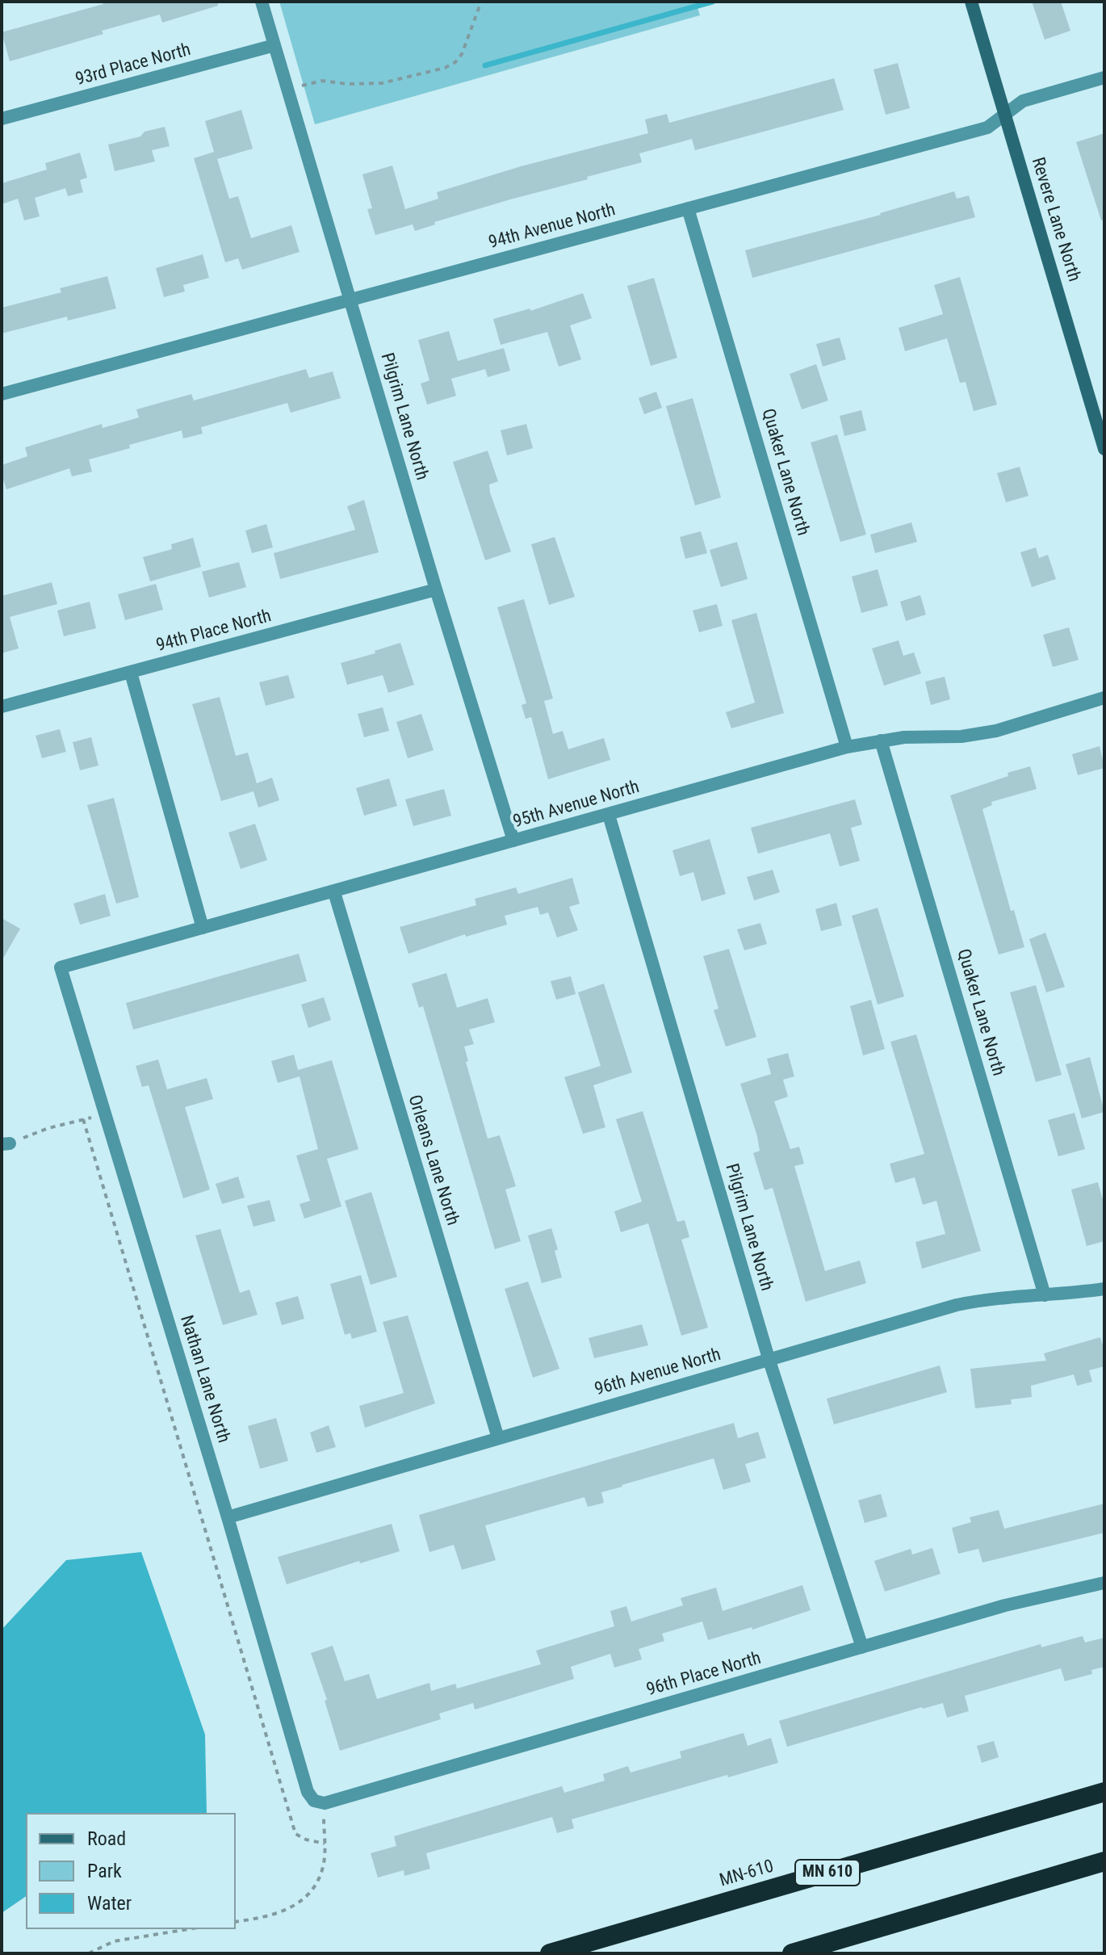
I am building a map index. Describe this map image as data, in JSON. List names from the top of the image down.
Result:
{
  "streets": {
    "highway": ["MN 610", "MN-610"],
    "street": [
      "93rd Place North",
      "Revere Lane North",
      "94th Avenue North",
      "Pilgrim Lane North",
      "Quaker Lane North",
      "94th Place North",
      "95th Avenue North",
      "Orleans Lane North",
      "96th Avenue North",
      "Nathan Lane North",
      "96th Place North"
    ]
  },
  "crossings": [
    ["93rd Place North", "Pilgrim Lane North"],
    ["Revere Lane North", "94th Avenue North"],
    ["94th Avenue North", "Pilgrim Lane North"],
    ["94th Avenue North", "Quaker Lane North"],
    ["Pilgrim Lane North", "94th Place North"],
    ["Pilgrim Lane North", "95th Avenue North"],
    ["Pilgrim Lane North", "96th Avenue North"],
    ["Pilgrim Lane North", "96th Place North"],
    ["Quaker Lane North", "95th Avenue North"],
    ["Quaker Lane North", "96th Avenue North"],
    ["95th Avenue North", "Orleans Lane North"],
    ["95th Avenue North", "Nathan Lane North"],
    ["Orleans Lane North", "96th Avenue North"],
    ["96th Avenue North", "Nathan Lane North"],
    ["Nathan Lane North", "96th Place North"]
  ],
  "legend": ["Road", "Park", "Water"]
}
